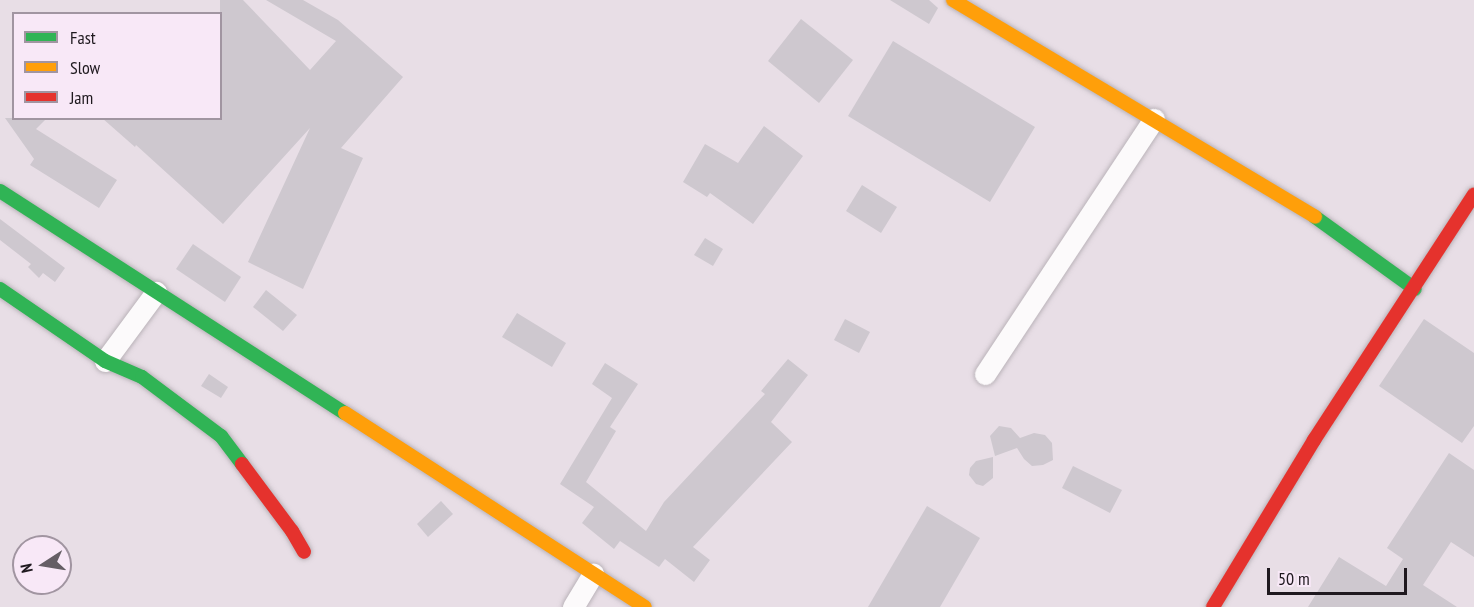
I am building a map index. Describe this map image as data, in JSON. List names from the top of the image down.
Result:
{
  "legend": ["Fast", "Slow", "Jam"],
  "scale_bar": "50 m",
  "north": "left"
}
